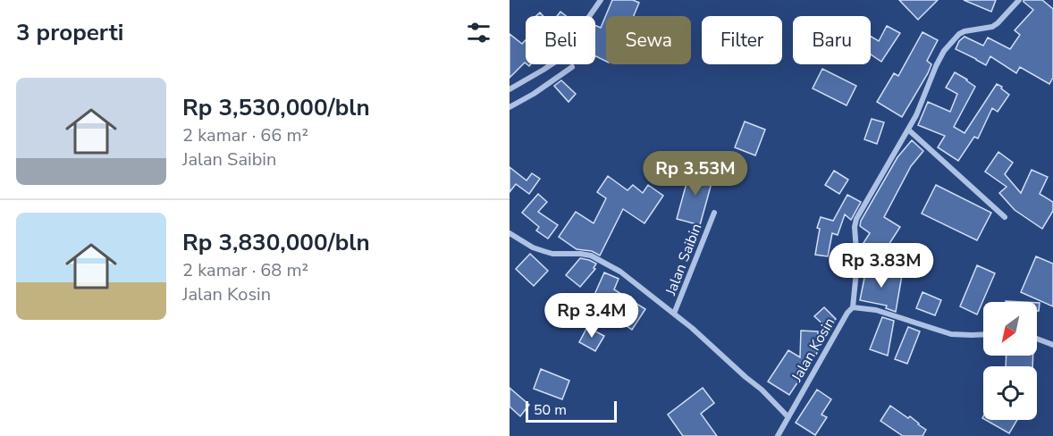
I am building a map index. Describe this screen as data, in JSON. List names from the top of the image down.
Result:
{
  "streets": {
    "street": ["Jalan Saibin", "Jalan Kosin"]
  },
  "scale_bar": "50 m",
  "north": "bottom left",
  "page": {
    "heading": "3 properti",
    "chip": [
      "Beli",
      "Sewa",
      "Filter",
      "Baru"
    ],
    "list": [
      {
        "name": "Rp 3,530,000/bln",
        "note": "2 kamar · 66 m² · Jalan Saibin"
      },
      {
        "name": "Rp 3,830,000/bln",
        "note": "2 kamar · 68 m² · Jalan Kosin"
      }
    ],
    "price": ["Rp 3.53M", "Rp 3.83M", "Rp 3.4M"],
    "scale": "50 m"
  }
}
